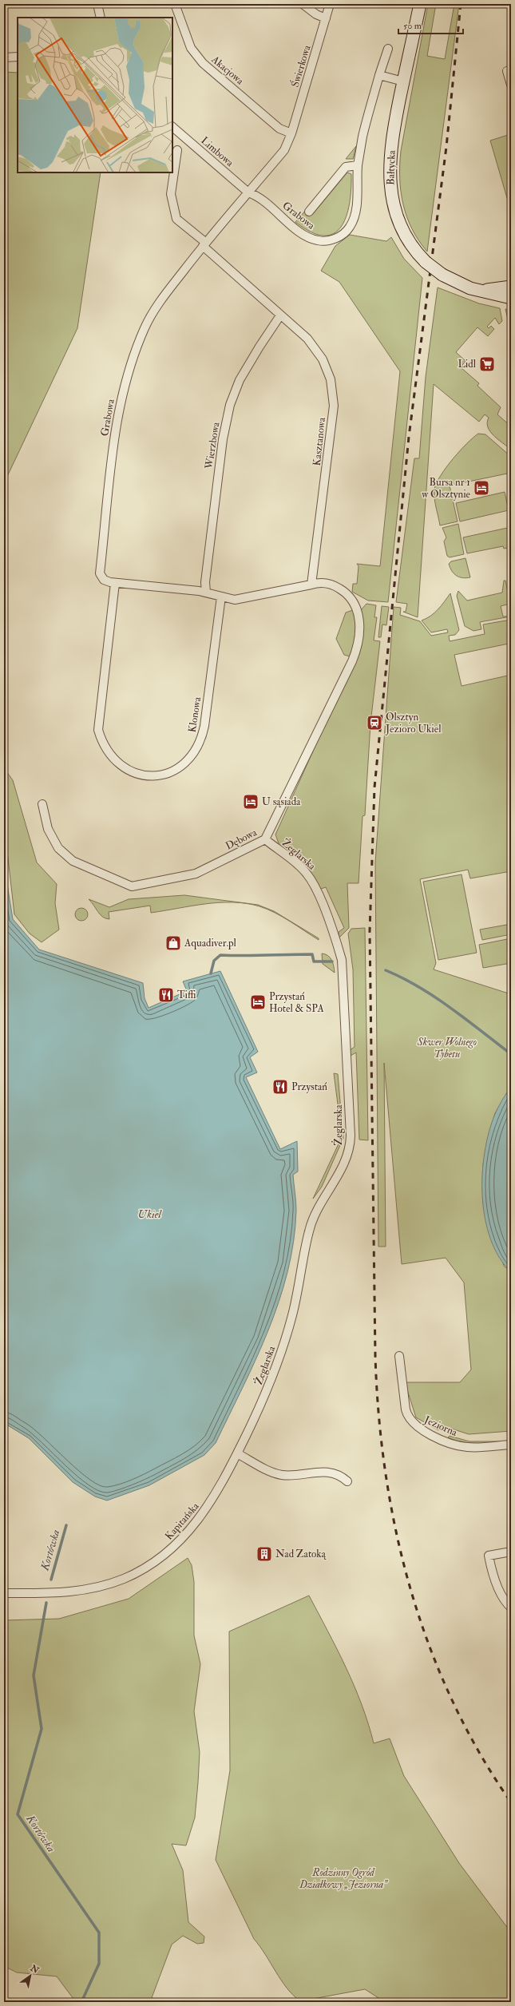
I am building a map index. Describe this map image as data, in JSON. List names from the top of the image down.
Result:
{
  "streets": {
    "main road": ["Bałtycka"],
    "street": [
      "Świerkowa",
      "Akacjowa",
      "Limbowa",
      "Grabowa",
      "Kasztanowa",
      "Wierzbowa",
      "Klonowa",
      "Dębowa",
      "Żeglarska",
      "Jeziorna",
      "Kapitańska"
    ]
  },
  "crossings": [
    ["Świerkowa", "Akacjowa"],
    ["Świerkowa", "Grabowa"],
    ["Akacjowa", "Grabowa"],
    ["Limbowa", "Grabowa"],
    ["Grabowa", "Kasztanowa"],
    ["Grabowa", "Wierzbowa"],
    ["Grabowa", "Klonowa"],
    ["Kasztanowa", "Wierzbowa"],
    ["Kasztanowa", "Dębowa"],
    ["Dębowa", "Żeglarska"],
    ["Żeglarska", "Kapitańska"]
  ],
  "water": ["Ukiel", "Kortówka"],
  "parks": ["Skwer Wolnego Tybetu", "Rodzinny Ogród Działkowy „Jeziorna”"],
  "places": {
    "supermarket": ["Lidl"],
    "hotel": ["Bursa nr 1 w Olsztynie", "U sąsiada", "Przystań Hotel & SPA"],
    "station": ["Olsztyn Jezioro Ukiel"],
    "shop": ["Aquadiver.pl"],
    "restaurant": ["Tiffi", "Przystań"],
    "building": ["Nad Zatoką"]
  },
  "scale_bar": "50 m",
  "north": "top right"
}
